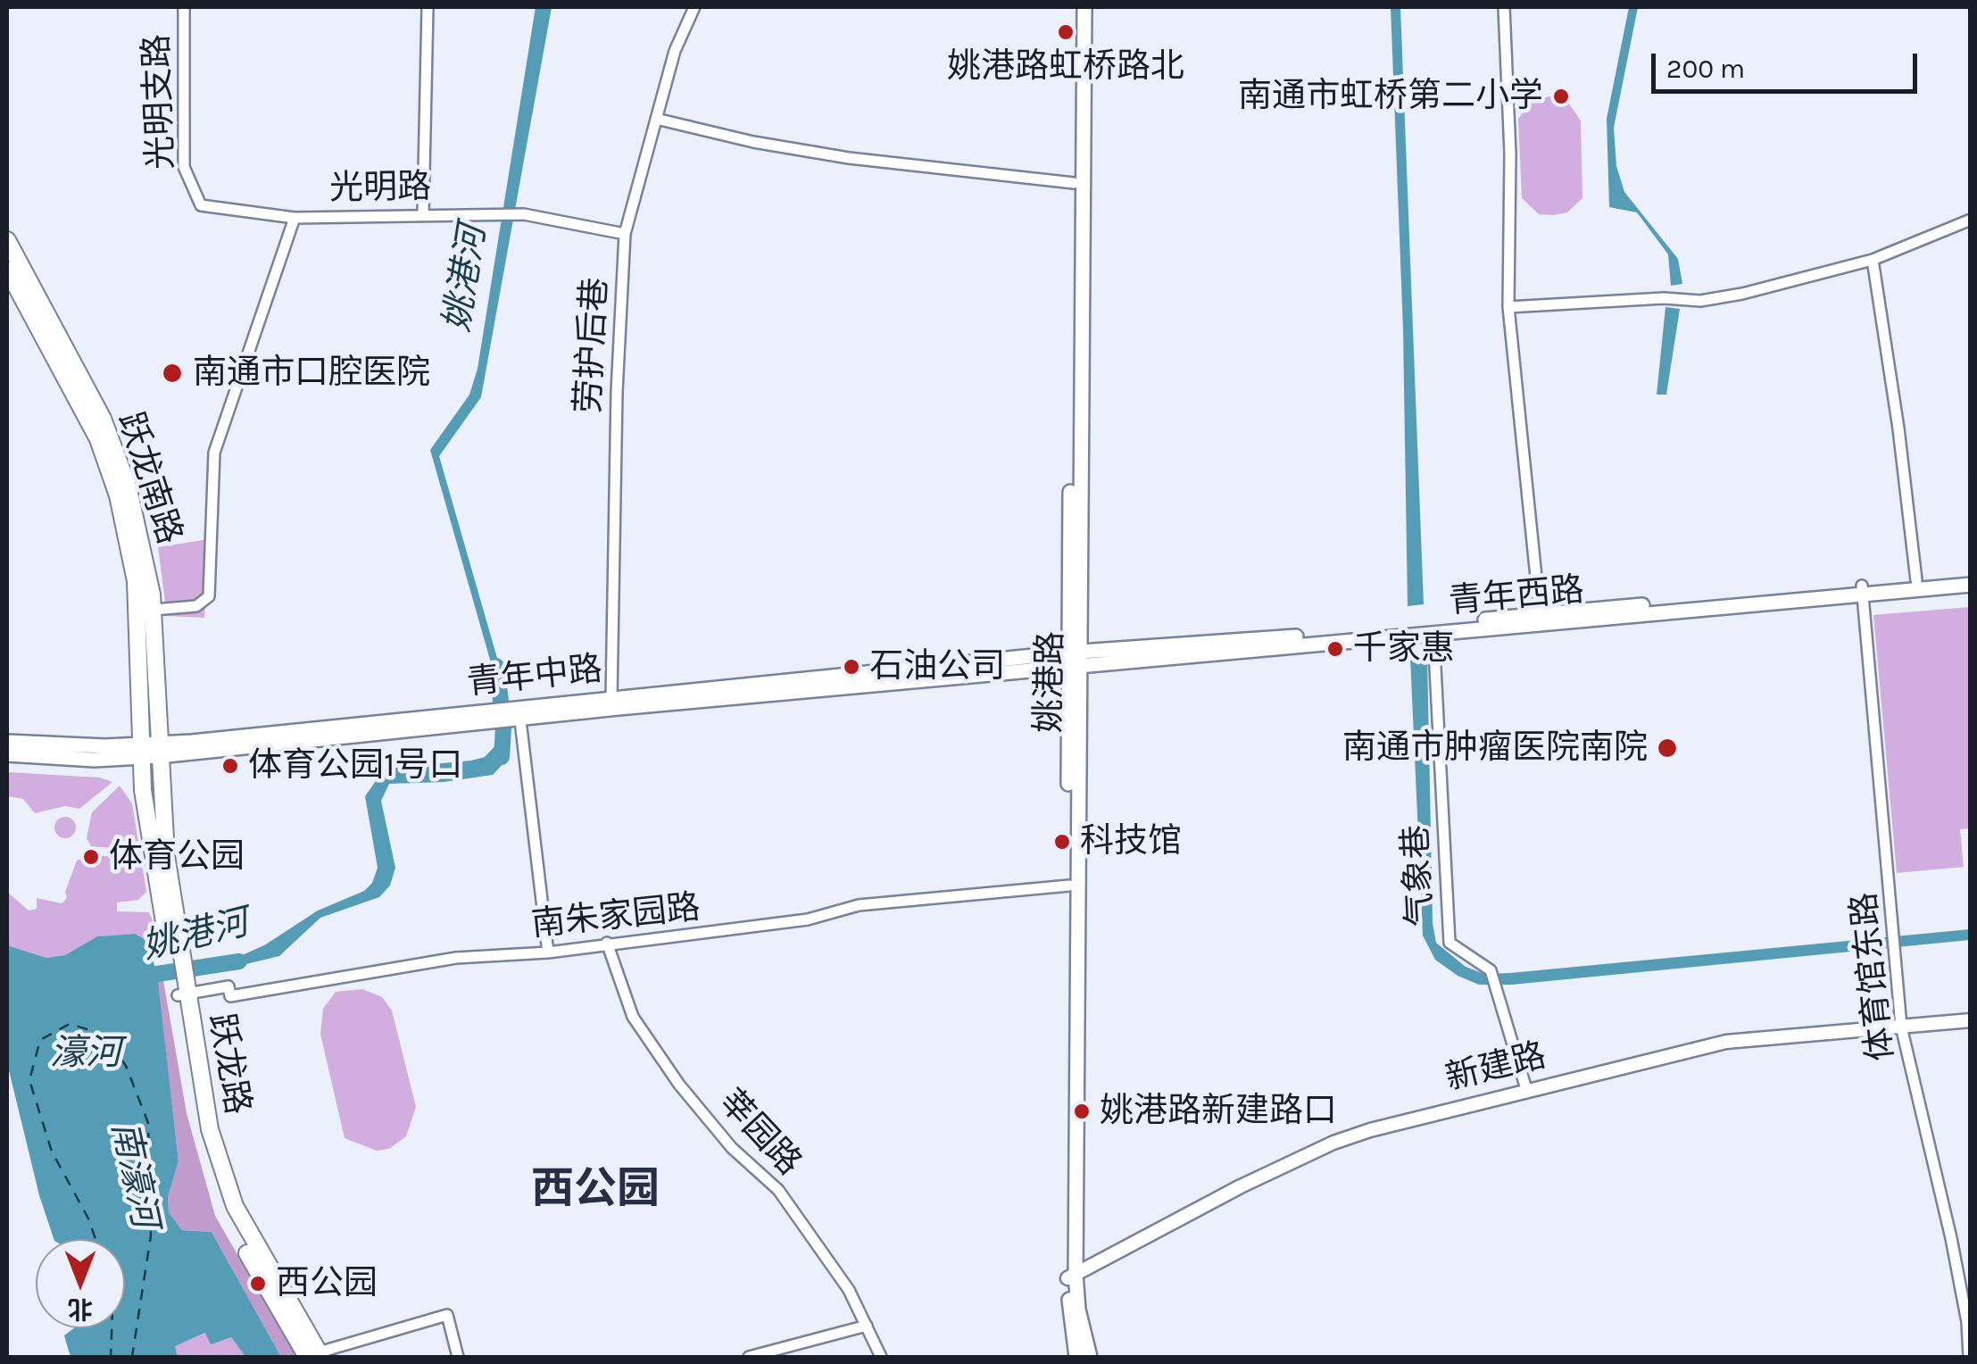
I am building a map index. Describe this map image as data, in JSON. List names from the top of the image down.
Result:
{
  "streets": {
    "main road": [
      "跃龙南路",
      "青年西路",
      "青年中路",
      "姚港路",
      "跃龙路"
    ],
    "street": [
      "光明支路",
      "光明路",
      "劳护后巷",
      "气象巷",
      "南朱家园路",
      "体育馆东路",
      "新建路",
      "莘园路"
    ]
  },
  "crossings": [
    ["光明支路", "光明路"],
    ["光明路", "劳护后巷"],
    ["劳护后巷", "青年中路"],
    ["跃龙南路", "青年中路"],
    ["跃龙南路", "跃龙路"],
    ["青年西路", "青年中路"],
    ["青年西路", "姚港路"],
    ["青年西路", "气象巷"],
    ["青年西路", "体育馆东路"],
    ["青年中路", "姚港路"],
    ["青年中路", "跃龙路"],
    ["姚港路", "南朱家园路"],
    ["姚港路", "新建路"],
    ["气象巷", "新建路"],
    ["南朱家园路", "跃龙路"],
    ["南朱家园路", "莘园路"],
    ["体育馆东路", "新建路"]
  ],
  "districts": ["西公园"],
  "water": ["姚港河", "濠河", "南濠河"],
  "places": [
    "姚港路虹桥路北",
    "南通市虹桥第二小学",
    "南通市口腔医院",
    "千家惠",
    "石油公司",
    "南通市肿瘤医院南院",
    "体育公园1号口",
    "科技馆",
    "体育公园",
    "姚港路新建路口",
    "西公园"
  ],
  "scale_bar": "200 m",
  "north": "bottom"
}
